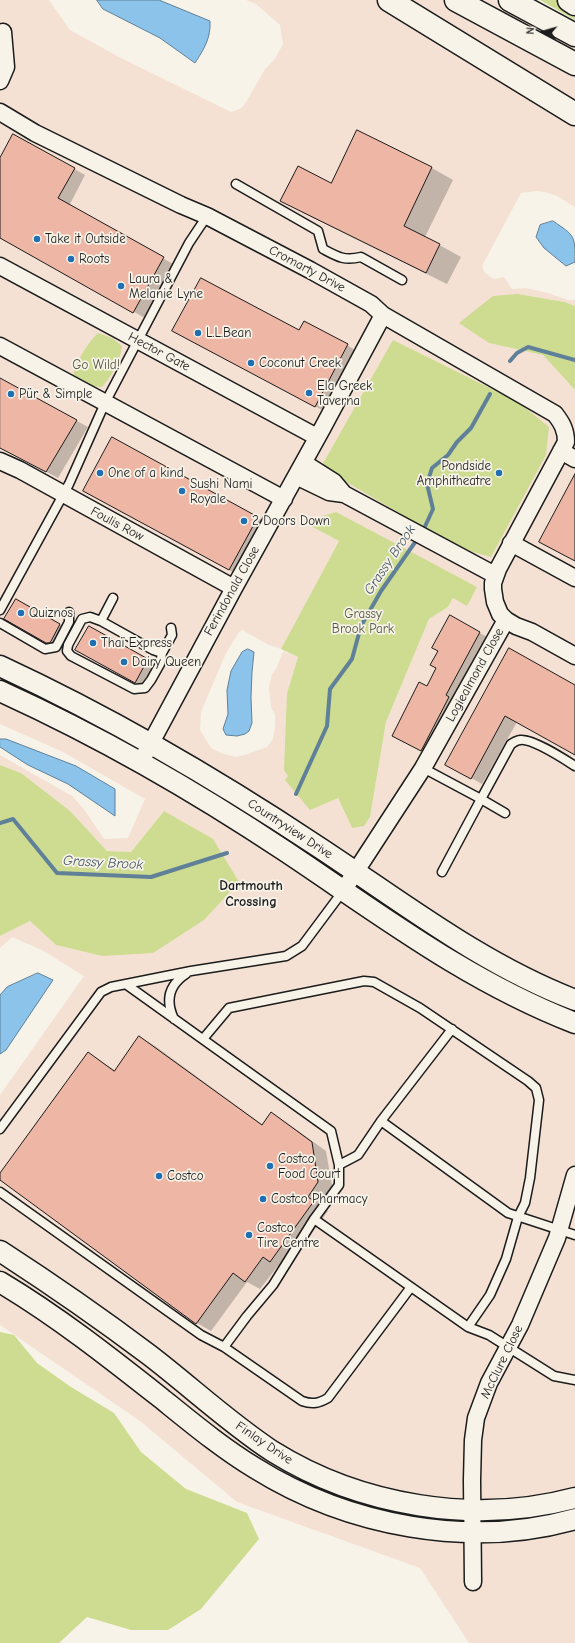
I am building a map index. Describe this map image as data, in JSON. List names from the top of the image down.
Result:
{
  "streets": {
    "street": [
      "Cromarty Drive",
      "Hector Gate",
      "Foulis Row",
      "Ferindonald Close",
      "Logiealmond Close",
      "Countryview Drive",
      "McClure Close",
      "Finlay Drive"
    ]
  },
  "crossings": [
    ["Cromarty Drive", "Ferindonald Close"],
    ["Cromarty Drive", "Logiealmond Close"],
    ["Hector Gate", "Ferindonald Close"],
    ["Foulis Row", "Ferindonald Close"],
    ["Ferindonald Close", "Countryview Drive"],
    ["Logiealmond Close", "Countryview Drive"],
    ["McClure Close", "Finlay Drive"]
  ],
  "districts": ["Dartmouth Crossing"],
  "water": ["Grassy Brook"],
  "parks": ["Go Wild!", "Grassy Brook Park"],
  "places": [
    "Take it Outside",
    "Roots",
    "Laura & Melanie Lyne",
    "L.L.Bean",
    "Coconut Creek",
    "Ela Greek Taverna",
    "Pür & Simple",
    "One of a kind",
    "Pondside Amphitheatre",
    "Sushi Nami Royale",
    "2 Doors Down",
    "Quiznos",
    "Thaï Express",
    "Dairy Queen",
    "Costco Food Court",
    "Costco",
    "Costco Pharmacy",
    "Costco Tire Centre"
  ],
  "north": "left"
}
